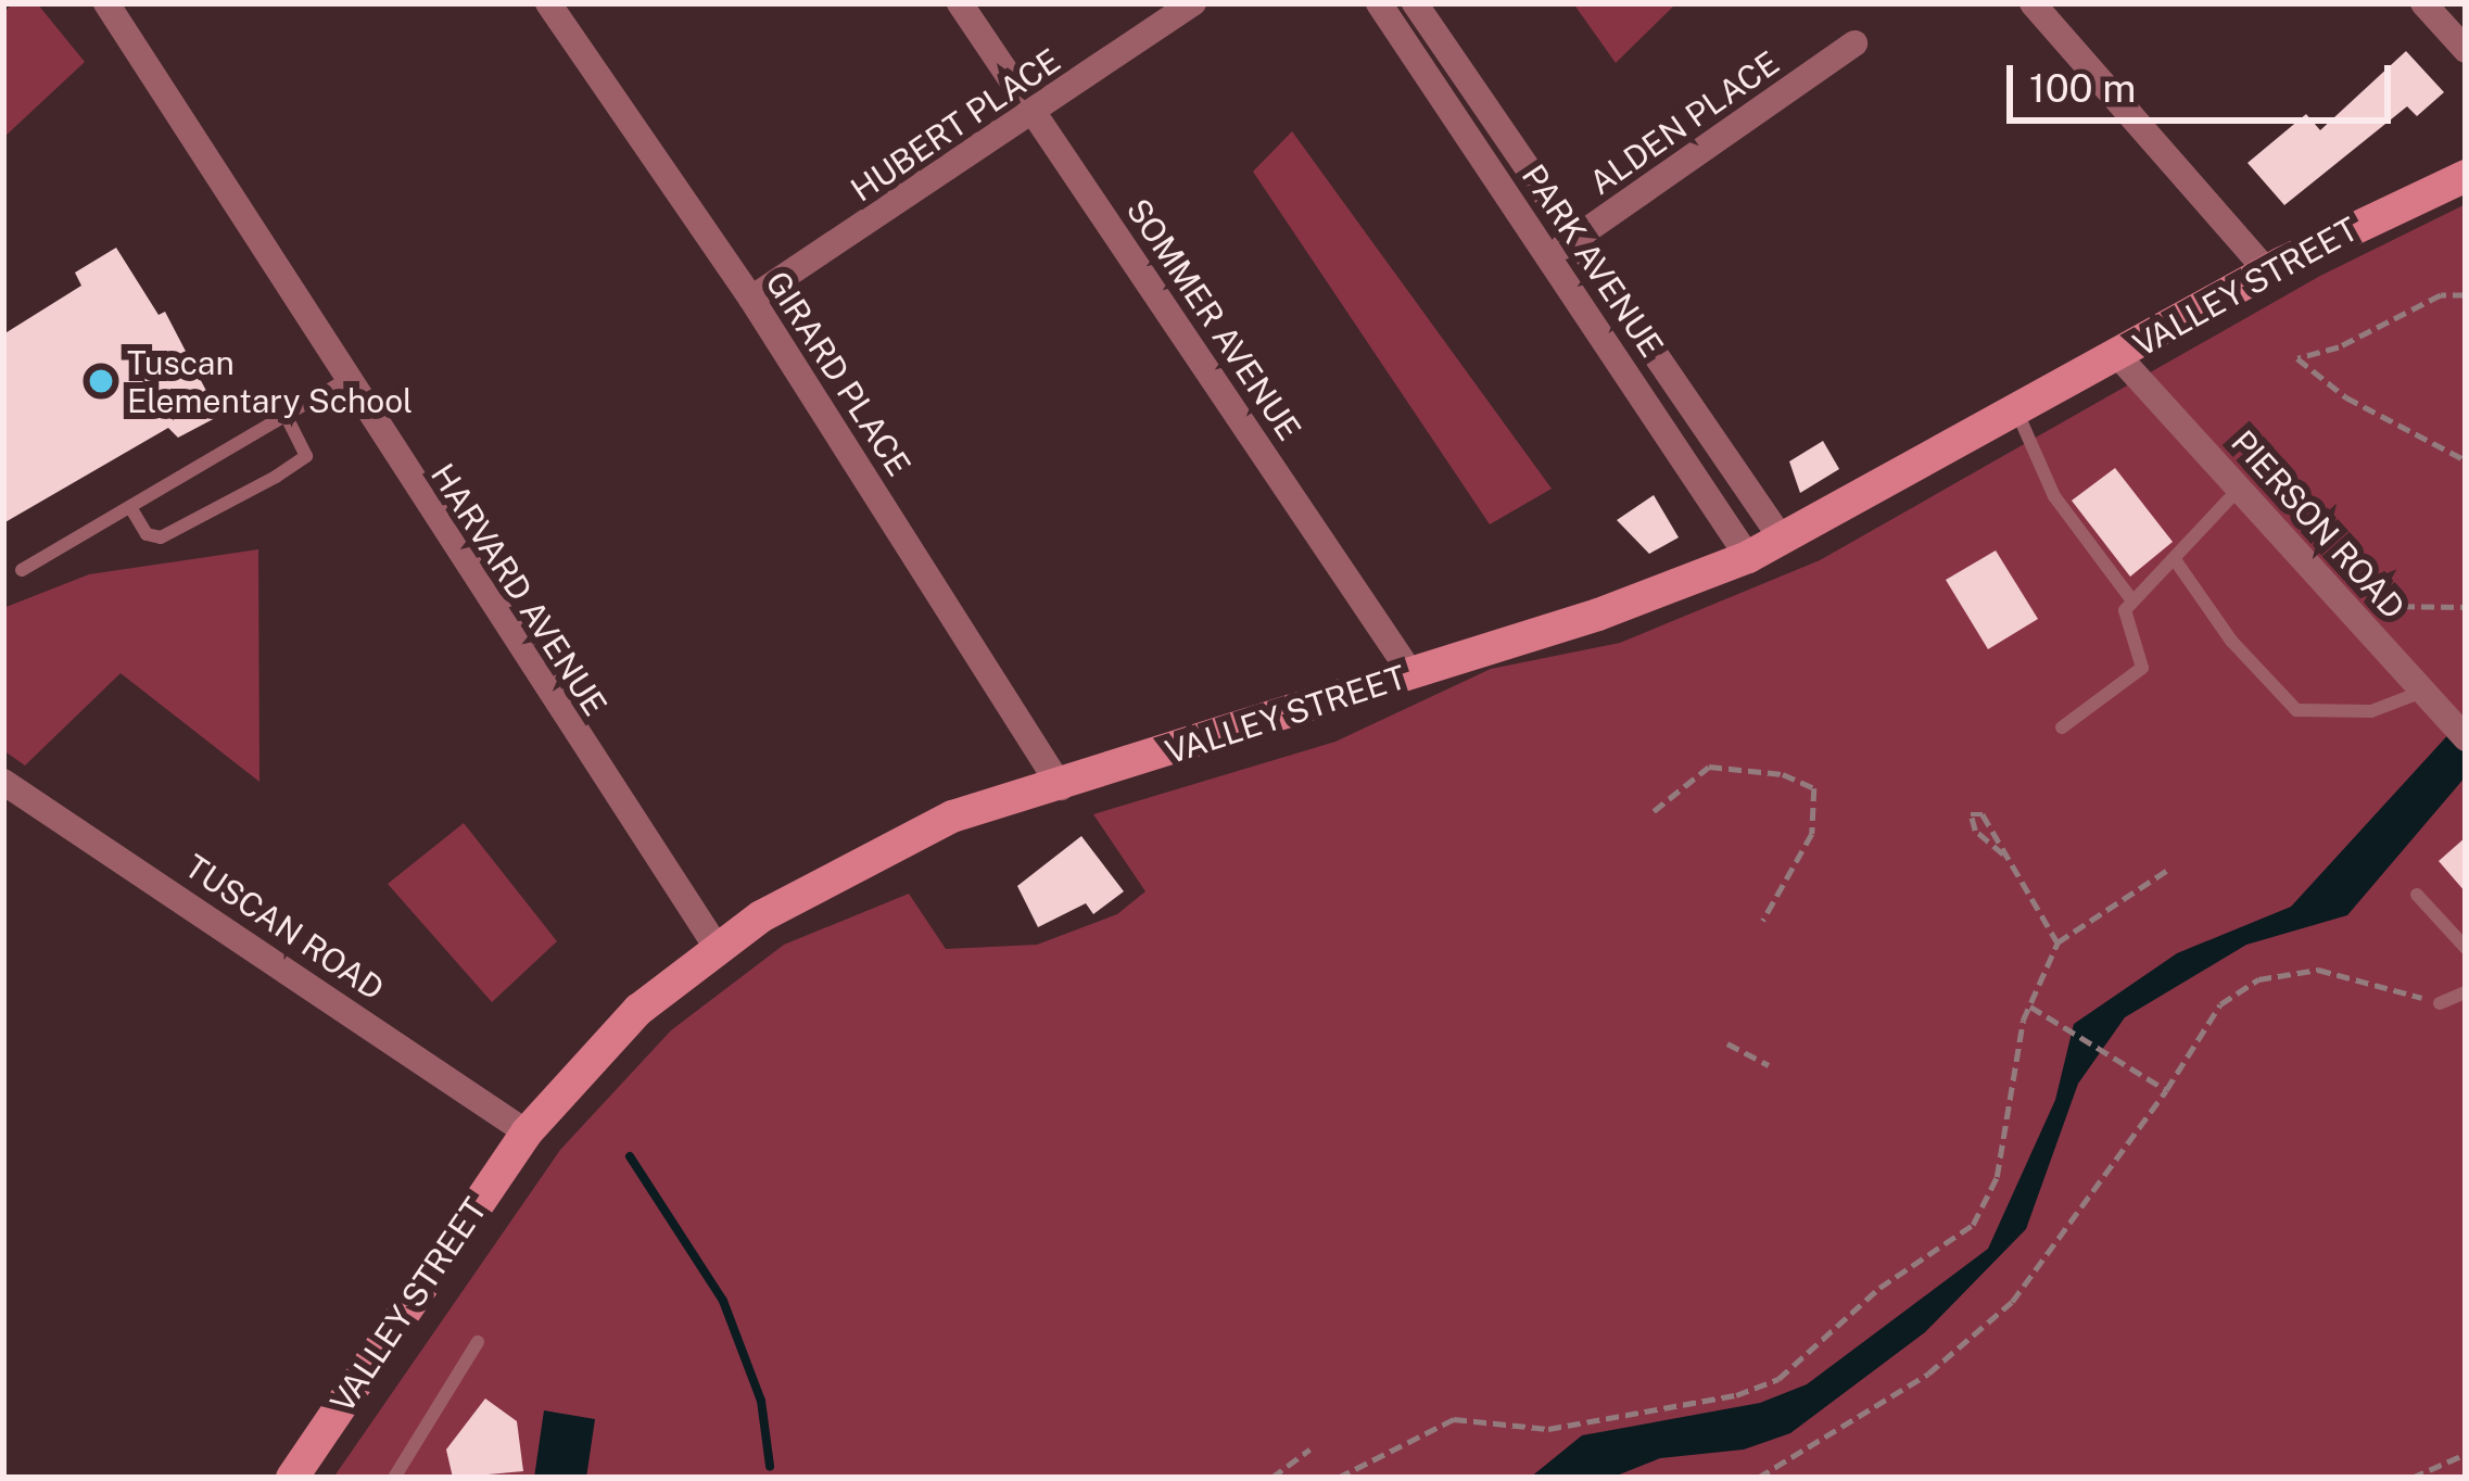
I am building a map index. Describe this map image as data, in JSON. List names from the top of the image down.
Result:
{
  "streets": {
    "main road": ["VALLEY STREET"],
    "street": [
      "ALDEN PLACE",
      "HUBERT PLACE",
      "PARK AVENUE",
      "SOMMER AVENUE",
      "GIRARD PLACE",
      "PIERSON ROAD",
      "HARVARD AVENUE",
      "TUSCAN ROAD"
    ]
  },
  "crossings": [
    ["ALDEN PLACE", "PARK AVENUE"],
    ["HUBERT PLACE", "SOMMER AVENUE"],
    ["HUBERT PLACE", "GIRARD PLACE"],
    ["PARK AVENUE", "VALLEY STREET"],
    ["VALLEY STREET", "SOMMER AVENUE"],
    ["VALLEY STREET", "GIRARD PLACE"],
    ["VALLEY STREET", "PIERSON ROAD"],
    ["VALLEY STREET", "HARVARD AVENUE"],
    ["VALLEY STREET", "TUSCAN ROAD"]
  ],
  "places": ["Tuscan Elementary School"],
  "scale_bar": "100 m"
}
